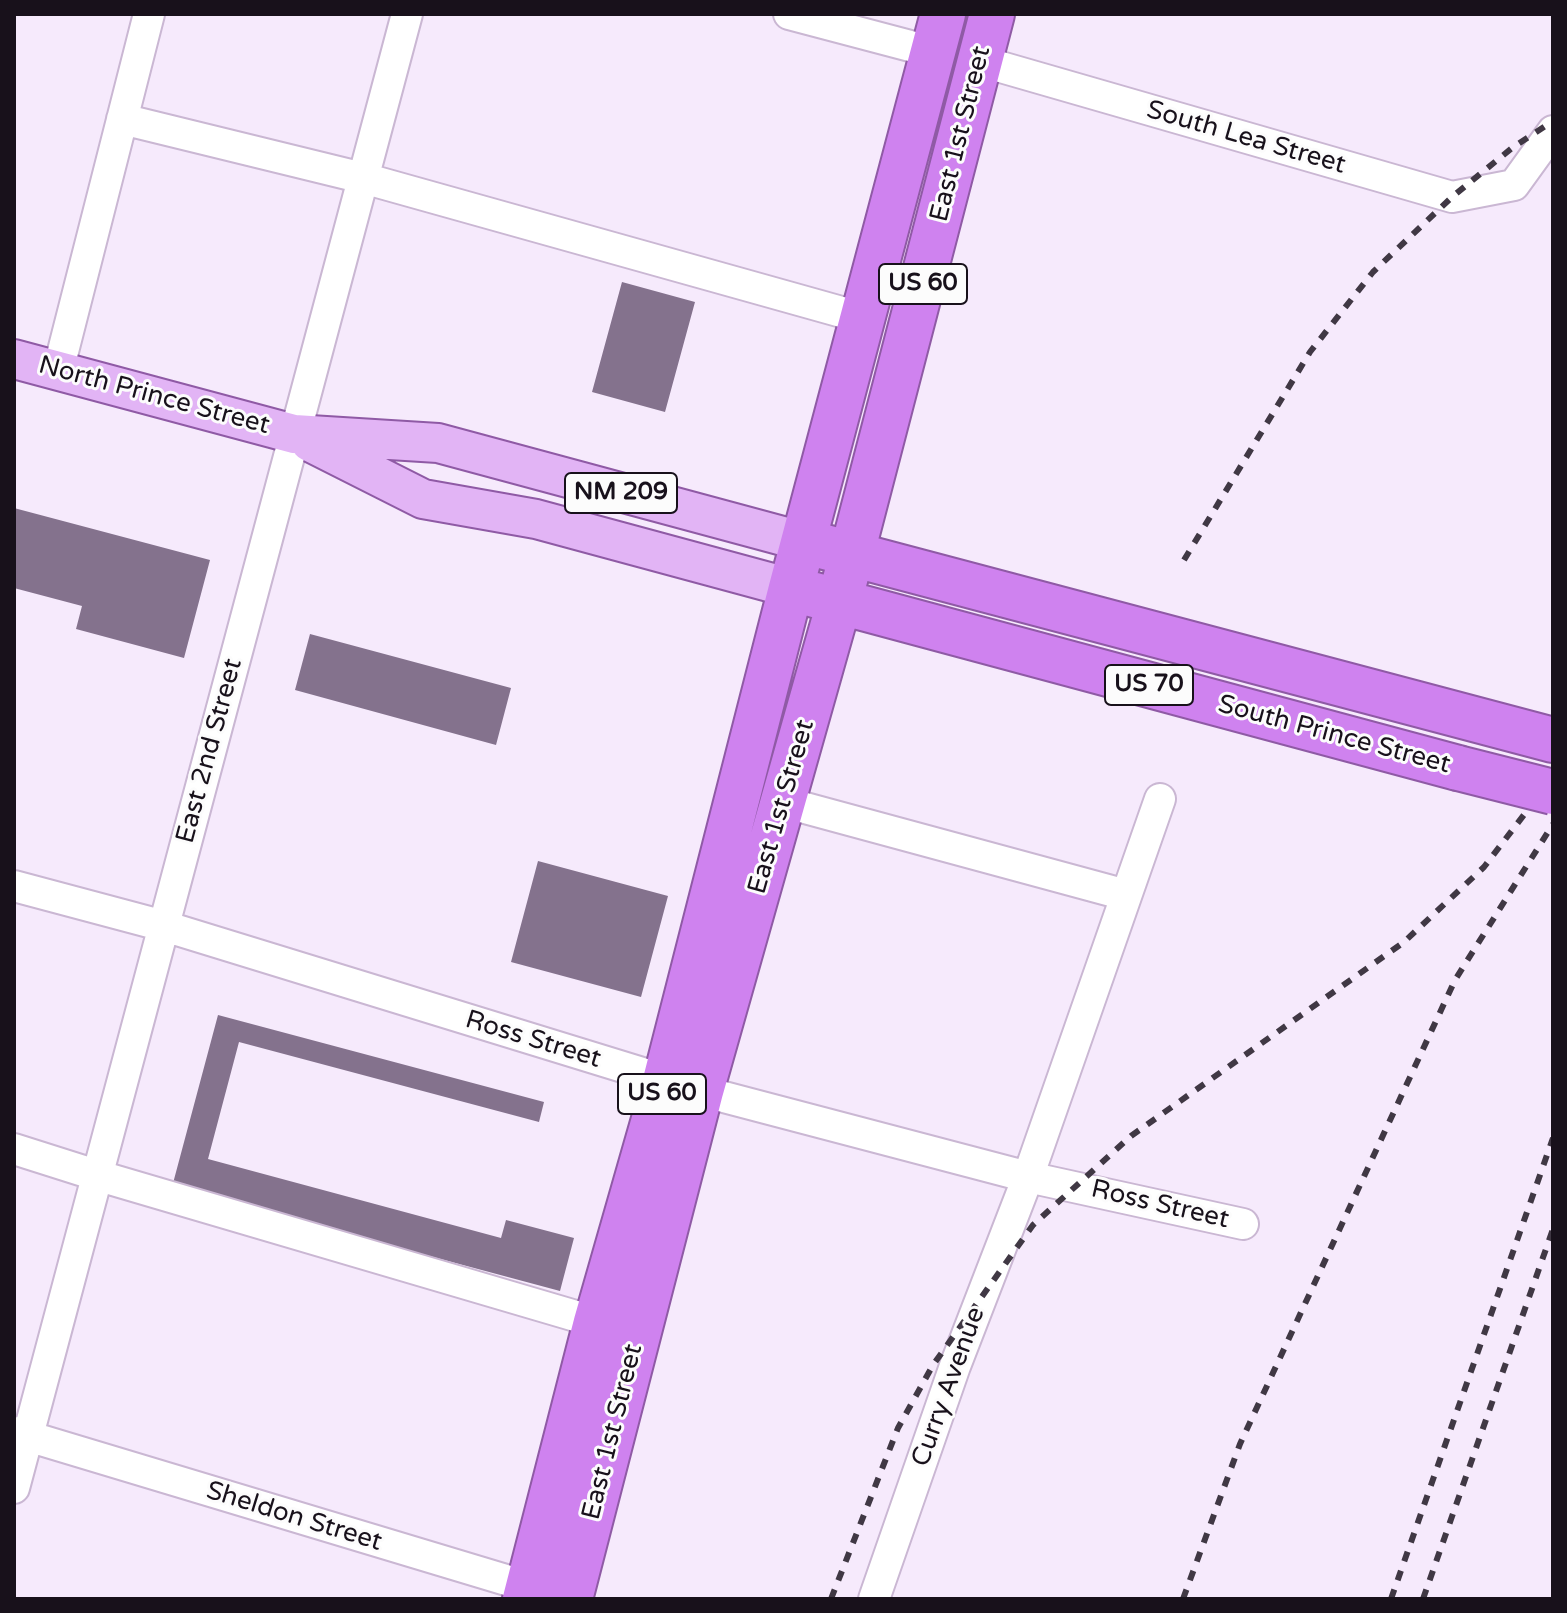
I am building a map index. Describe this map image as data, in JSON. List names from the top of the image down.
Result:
{
  "streets": {
    "highway": [
      "East 1st Street",
      "US 60",
      "US 70",
      "South Prince Street"
    ],
    "main road": ["North Prince Street", "NM 209"],
    "street": [
      "South Lea Street",
      "East 2nd Street",
      "Ross Street",
      "Curry Avenue",
      "Sheldon Street"
    ]
  },
  "crossings": [
    ["East 1st Street", "South Lea Street"],
    ["East 1st Street", "North Prince Street"],
    ["East 1st Street", "South Prince Street"],
    ["East 1st Street", "Ross Street"],
    ["East 1st Street", "Sheldon Street"],
    ["North Prince Street", "South Prince Street"],
    ["North Prince Street", "East 2nd Street"],
    ["East 2nd Street", "Ross Street"],
    ["East 2nd Street", "Sheldon Street"],
    ["Ross Street", "Curry Avenue"]
  ]
}
